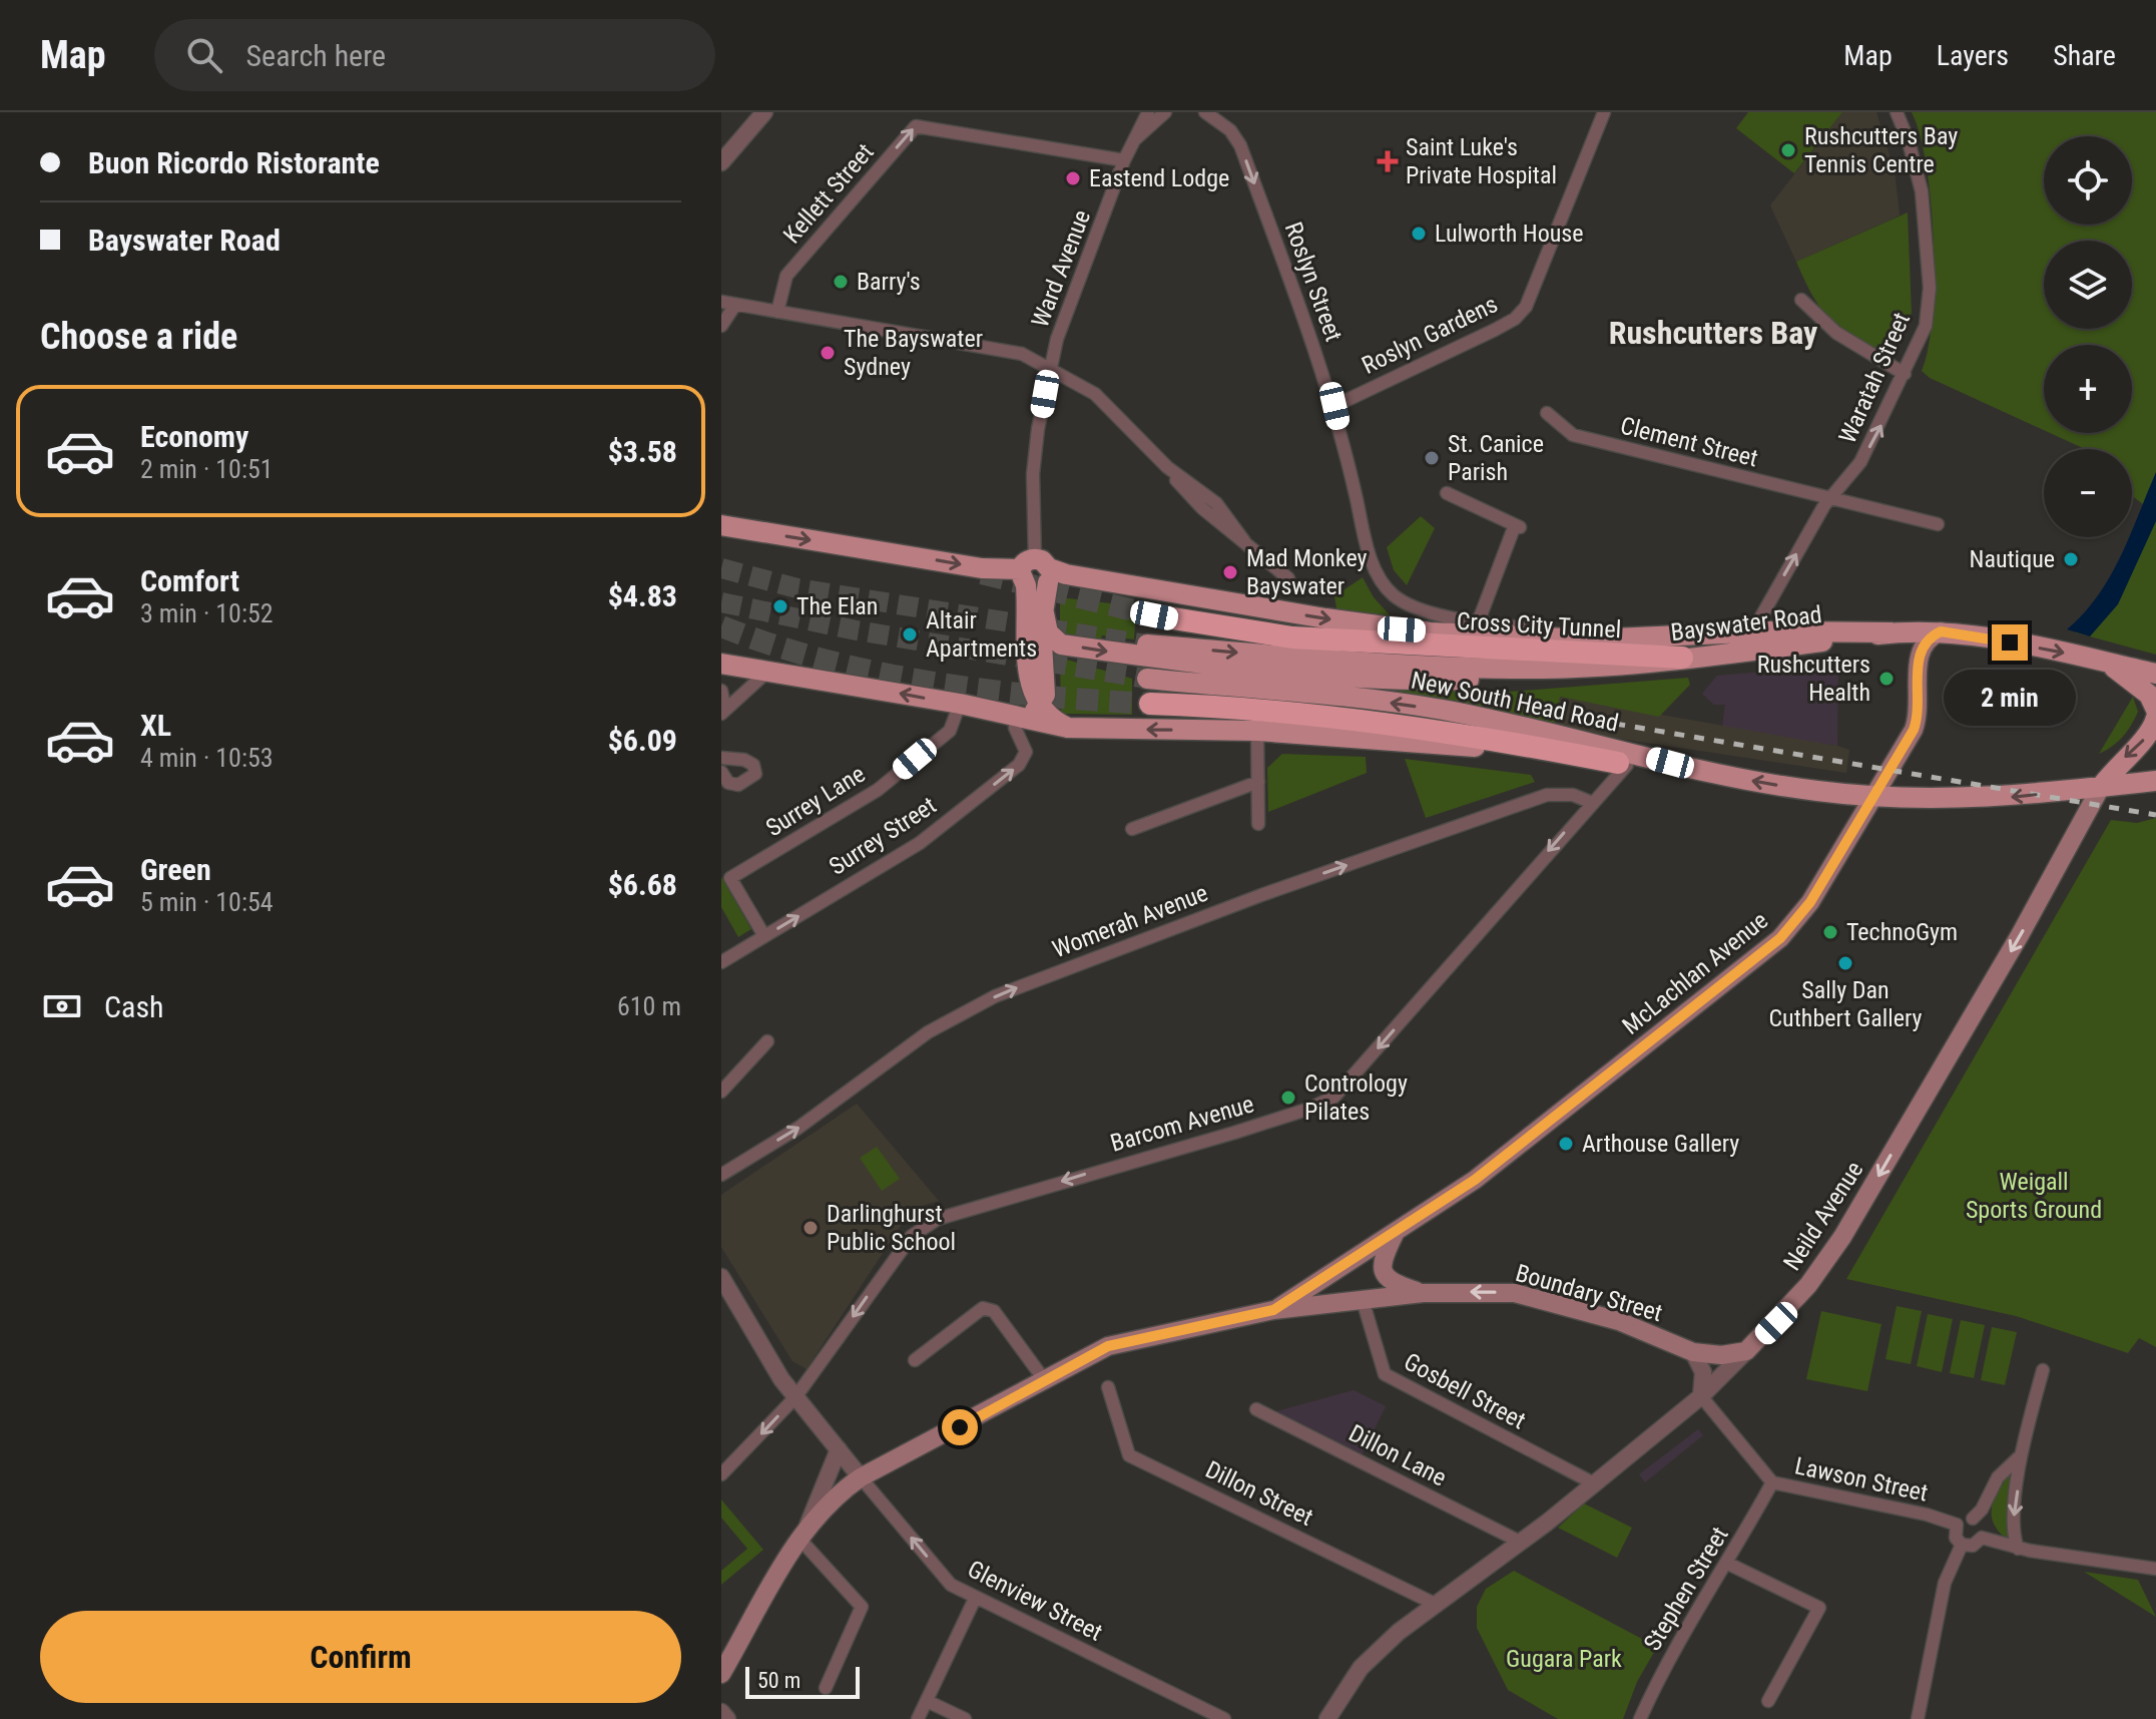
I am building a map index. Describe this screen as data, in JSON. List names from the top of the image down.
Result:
{
  "streets": {
    "highway": ["Cross City Tunnel"],
    "main road": [
      "Bayswater Road",
      "New South Head Road",
      "McLachlan Avenue",
      "Neild Avenue",
      "Boundary Street"
    ],
    "street": [
      "Kellett Street",
      "Ward Avenue",
      "Roslyn Street",
      "Roslyn Gardens",
      "Waratah Street",
      "Clement Street",
      "Surrey Lane",
      "Surrey Street",
      "Womerah Avenue",
      "Barcom Avenue",
      "Gosbell Street",
      "Dillon Lane",
      "Lawson Street",
      "Dillon Street",
      "Stephen Street",
      "Glenview Street"
    ]
  },
  "crossings": [
    ["Kellett Street", "Ward Avenue"],
    ["Roslyn Street", "Roslyn Gardens"],
    ["Roslyn Street", "Bayswater Road"],
    ["Waratah Street", "Clement Street"],
    ["Bayswater Road", "Cross City Tunnel"],
    ["Bayswater Road", "McLachlan Avenue"],
    ["New South Head Road", "McLachlan Avenue"],
    ["New South Head Road", "Neild Avenue"],
    ["Surrey Lane", "Surrey Street"],
    ["Womerah Avenue", "Barcom Avenue"],
    ["McLachlan Avenue", "Boundary Street"],
    ["Neild Avenue", "Boundary Street"],
    ["Neild Avenue", "Gosbell Street"],
    ["Neild Avenue", "Dillon Lane"],
    ["Neild Avenue", "Lawson Street"],
    ["Neild Avenue", "Dillon Street"],
    ["Boundary Street", "Gosbell Street"],
    ["Boundary Street", "Glenview Street"],
    ["Lawson Street", "Stephen Street"]
  ],
  "one_way": [
    "Kellett Street",
    "Roslyn Street",
    "Waratah Street",
    "Surrey Street",
    "Womerah Avenue",
    "Barcom Avenue",
    "Neild Avenue",
    "Glenview Street"
  ],
  "districts": ["Rushcutters Bay"],
  "parks": ["Weigall Sports Ground", "Gugara Park"],
  "places": {
    "other": [
      "Rushcutters Bay Tennis Centre",
      "Eastend Lodge",
      "Lulworth House",
      "Barry's",
      "The Bayswater Sydney",
      "St. Canice Parish",
      "Nautique",
      "Mad Monkey Bayswater",
      "The Elan",
      "Altair Apartments",
      "Rushcutters Health",
      "TechnoGym",
      "Sally Dan Cuthbert Gallery",
      "Contrology Pilates",
      "Arthouse Gallery",
      "Darlinghurst Public School"
    ],
    "health": ["Saint Luke's Private Hospital"]
  },
  "scale_bar": "50 m",
  "page": {
    "header": "Map",
    "search": "Search here",
    "nav": ["Map", "Layers", "Share"],
    "banner": ["Buon Ricordo Ristorante", "Bayswater Road"],
    "map_buttons": ["+", "−"],
    "heading": "Choose a ride",
    "list": [
      {
        "name": "Economy",
        "note": "2 min · 10:51",
        "value": "$3.58"
      },
      {
        "name": "Comfort",
        "note": "3 min · 10:52",
        "value": "$4.83"
      },
      {
        "name": "XL",
        "note": "4 min · 10:53",
        "value": "$6.09"
      },
      {
        "name": "Green",
        "note": "5 min · 10:54",
        "value": "$6.68"
      }
    ],
    "bubble": "2 min",
    "pay": ["Cash", "610 m"],
    "buttons": "Confirm",
    "scale": "50 m"
  }
}
